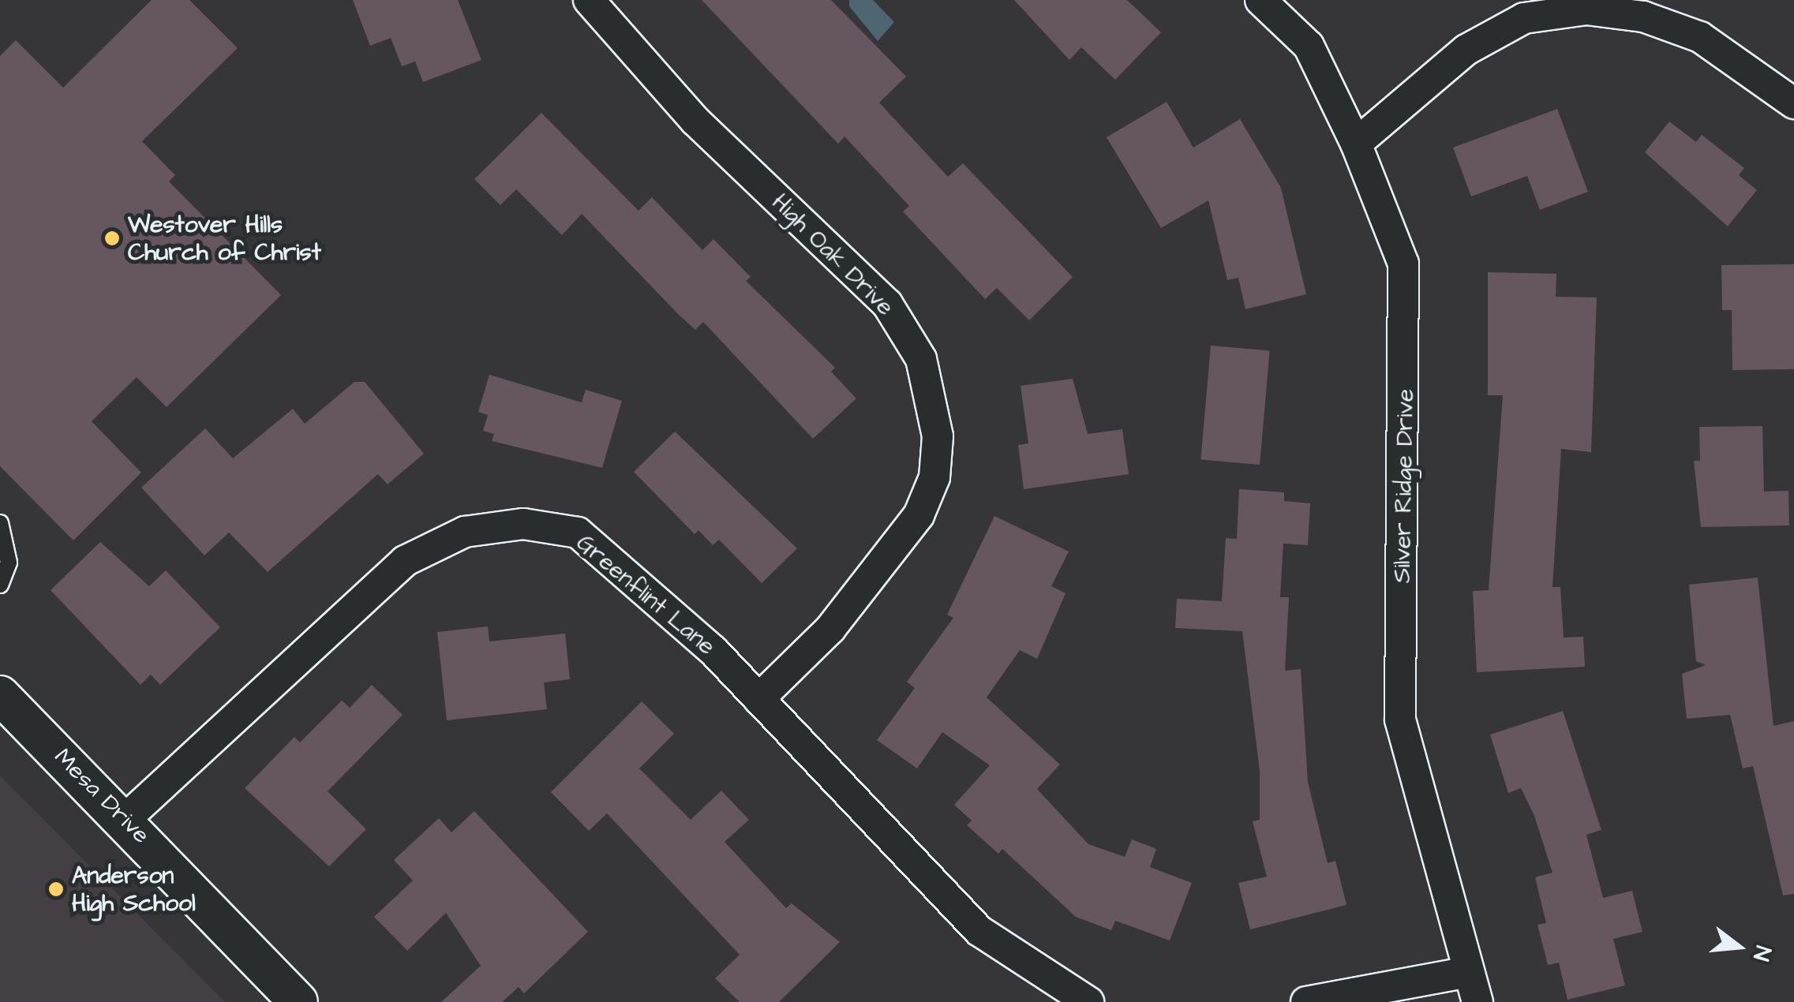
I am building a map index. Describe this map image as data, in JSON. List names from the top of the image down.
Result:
{
  "streets": {
    "street": [
      "High Oak Drive",
      "Silver Ridge Drive",
      "Greenflint Lane",
      "Mesa Drive"
    ]
  },
  "crossings": [
    ["High Oak Drive", "Greenflint Lane"],
    ["Greenflint Lane", "Mesa Drive"]
  ],
  "places": ["Westover Hills Church of Christ", "Anderson High School"],
  "north": "right"
}
